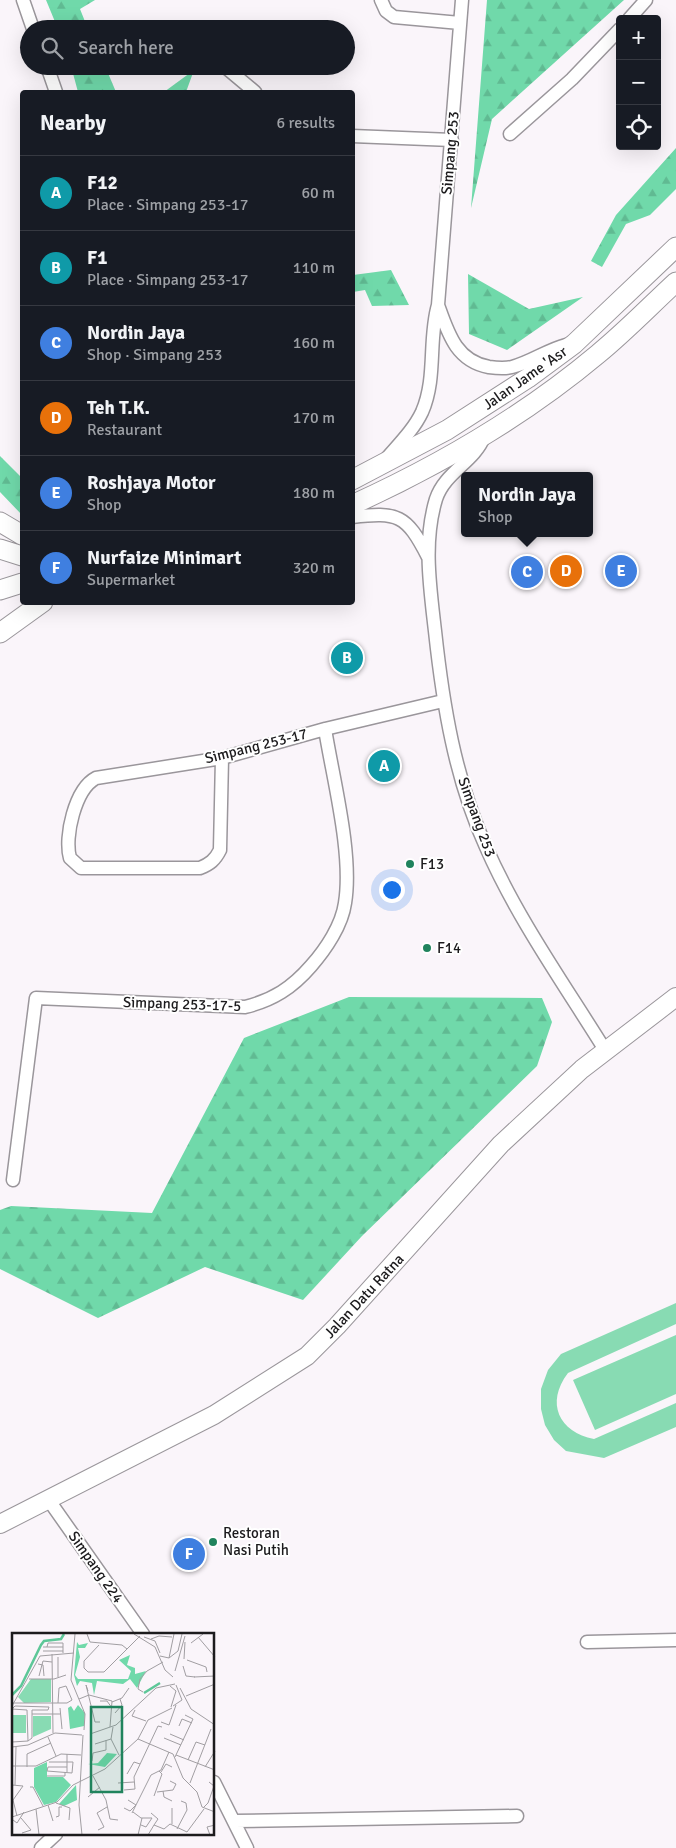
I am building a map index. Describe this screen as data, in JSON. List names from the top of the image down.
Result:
{
  "streets": {
    "main road": ["Jalan Jame 'Asr", "Jalan Datu Ratna"],
    "street": [
      "Simpang 253",
      "Simpang 253-17",
      "Simpang 253-17-5",
      "Simpang 224"
    ]
  },
  "crossings": [
    ["Simpang 253", "Jalan Jame 'Asr"],
    ["Simpang 253", "Simpang 253-17"],
    ["Simpang 253", "Jalan Datu Ratna"],
    ["Simpang 253-17", "Simpang 253-17-5"],
    ["Jalan Datu Ratna", "Simpang 224"]
  ],
  "places": ["F13", "F14", "Restoran Nasi Putih"],
  "page": {
    "map_buttons": ["+", "−"],
    "search": "Search here",
    "heading": ["Nearby", "6 results"],
    "list": [
      {
        "mark": "A",
        "name": "F12",
        "note": "Place · Simpang 253-17",
        "value": "60 m"
      },
      {
        "mark": "B",
        "name": "F1",
        "note": "Place · Simpang 253-17",
        "value": "110 m"
      },
      {
        "mark": "C",
        "name": "Nordin Jaya",
        "note": "Shop · Simpang 253",
        "value": "160 m"
      },
      {
        "mark": "D",
        "name": "Teh T.K.",
        "note": "Restaurant",
        "value": "170 m"
      },
      {
        "mark": "E",
        "name": "Roshjaya Motor",
        "note": "Shop",
        "value": "180 m"
      },
      {
        "mark": "F",
        "name": "Nurfaize Minimart",
        "note": "Supermarket",
        "value": "320 m"
      }
    ],
    "popup": ["Nordin Jaya", "Shop"],
    "pins": [
      "D",
      "E",
      "C",
      "B",
      "A",
      "F"
    ]
  }
}
